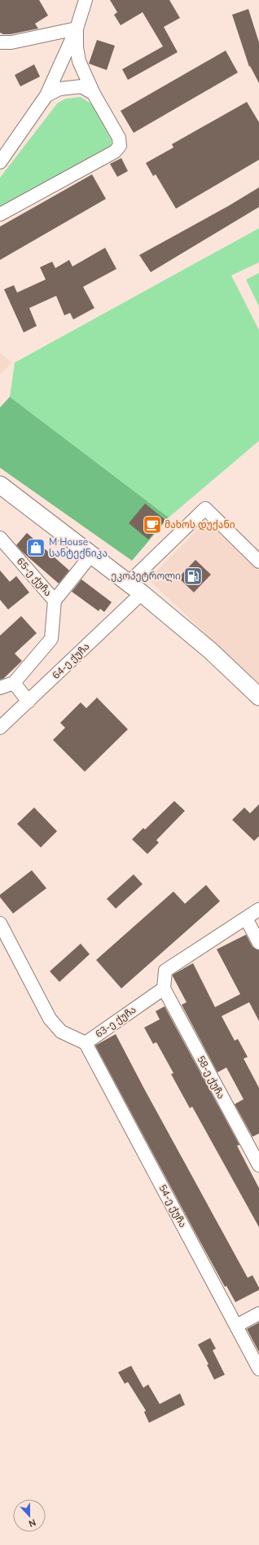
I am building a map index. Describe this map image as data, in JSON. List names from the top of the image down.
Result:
{
  "streets": {
    "street": [
      "65-ე ქუჩა",
      "64-ე ქუჩა",
      "63-ე ქუჩა",
      "58-ე ქუჩა",
      "54-ე ქუჩა"
    ]
  },
  "crossings": [
    ["63-ე ქუჩა", "58-ე ქუჩა"],
    ["63-ე ქუჩა", "54-ე ქუჩა"]
  ],
  "places": {
    "cafe": ["მახოს დუქანი"],
    "shop": ["M House სანტექნიკა"],
    "fuel station": ["ეკოპეტროლი"]
  },
  "north": "bottom"
}
